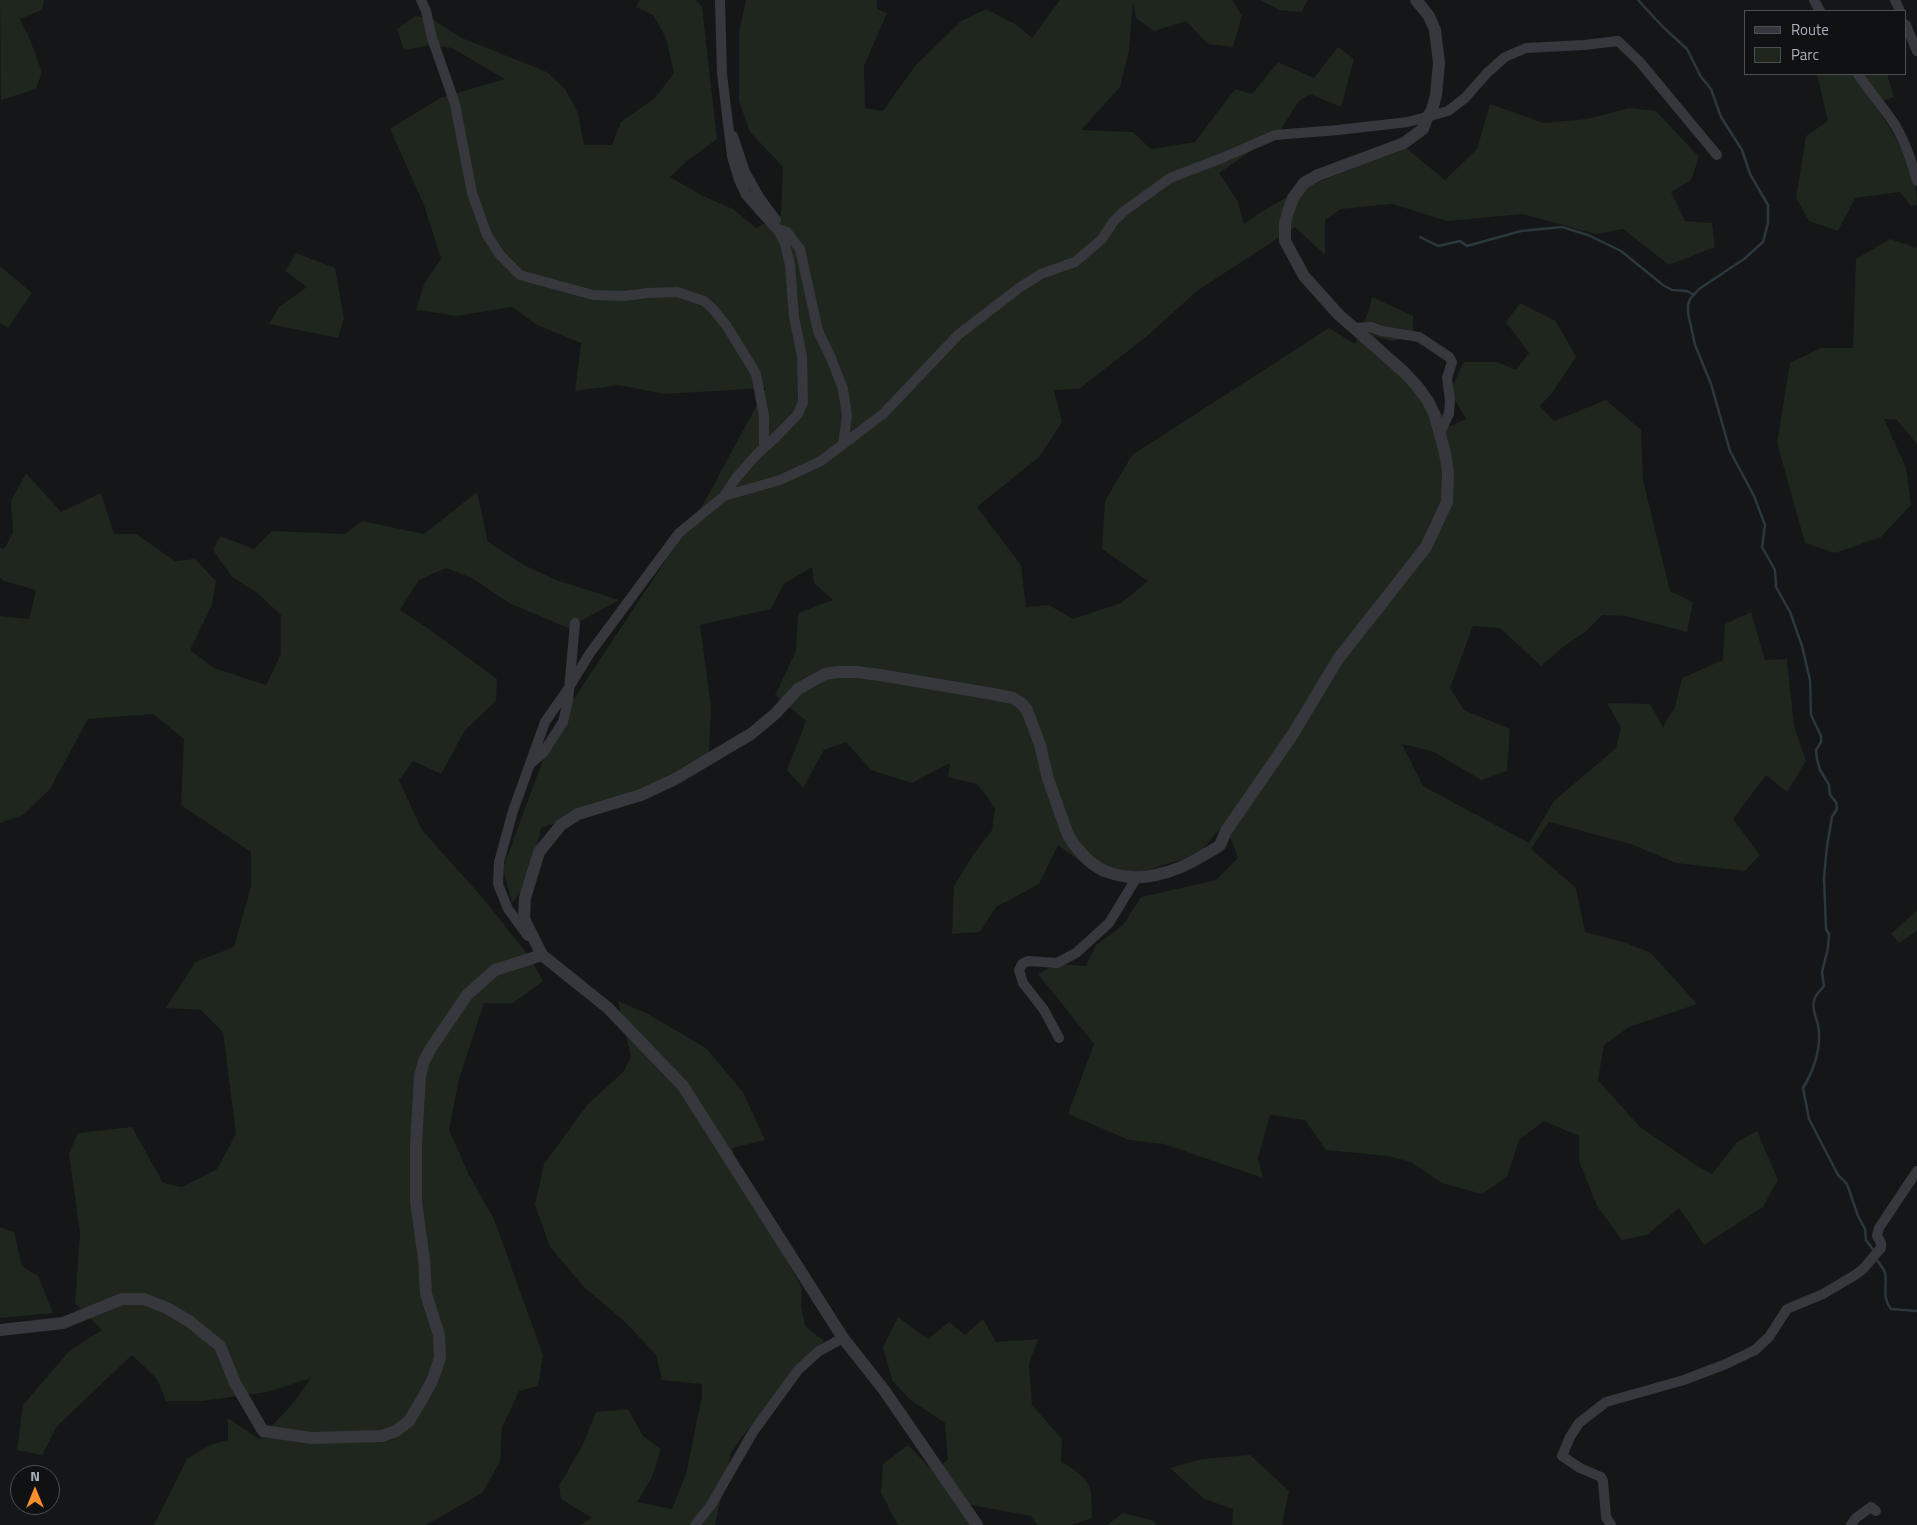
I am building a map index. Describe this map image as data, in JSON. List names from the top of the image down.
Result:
{
  "legend": ["Route", "Parc"],
  "north": "top"
}
